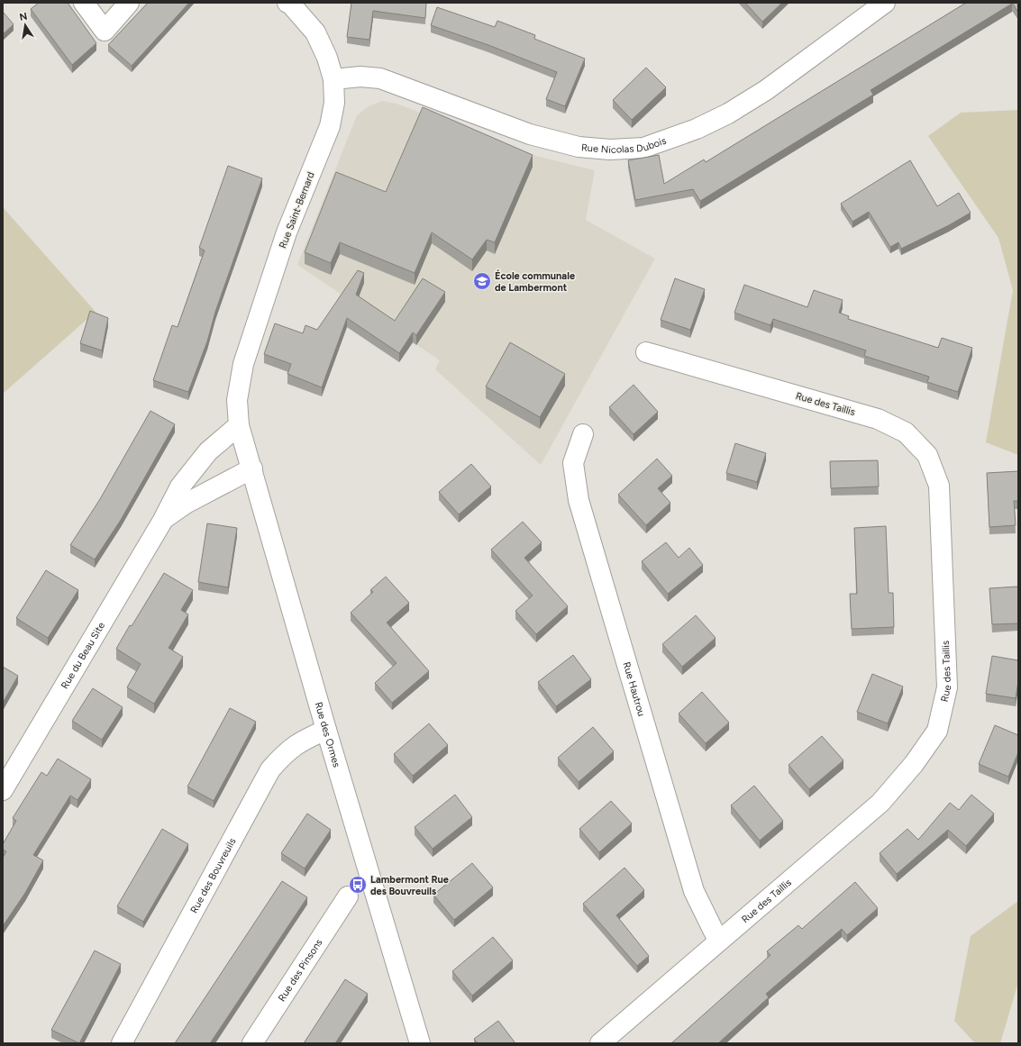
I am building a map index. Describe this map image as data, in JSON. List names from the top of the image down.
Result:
{
  "streets": {
    "street": [
      "Rue Nicolas Dubois",
      "Rue Saint-Bernard",
      "Rue des Taillis",
      "Rue du Beau Site",
      "Rue Hautrou",
      "Rue des Ormes",
      "Rue des Bouvreuils",
      "Rue des Pinsons"
    ]
  },
  "crossings": [
    ["Rue Nicolas Dubois", "Rue Saint-Bernard"],
    ["Rue Saint-Bernard", "Rue du Beau Site"],
    ["Rue Saint-Bernard", "Rue des Ormes"],
    ["Rue des Taillis", "Rue Hautrou"],
    ["Rue du Beau Site", "Rue des Ormes"],
    ["Rue des Ormes", "Rue des Bouvreuils"]
  ],
  "places": {
    "school or university": ["École communale de Lambermont"],
    "bus stop": ["Lambermont Rue des Bouvreuils"]
  },
  "north": "top"
}
